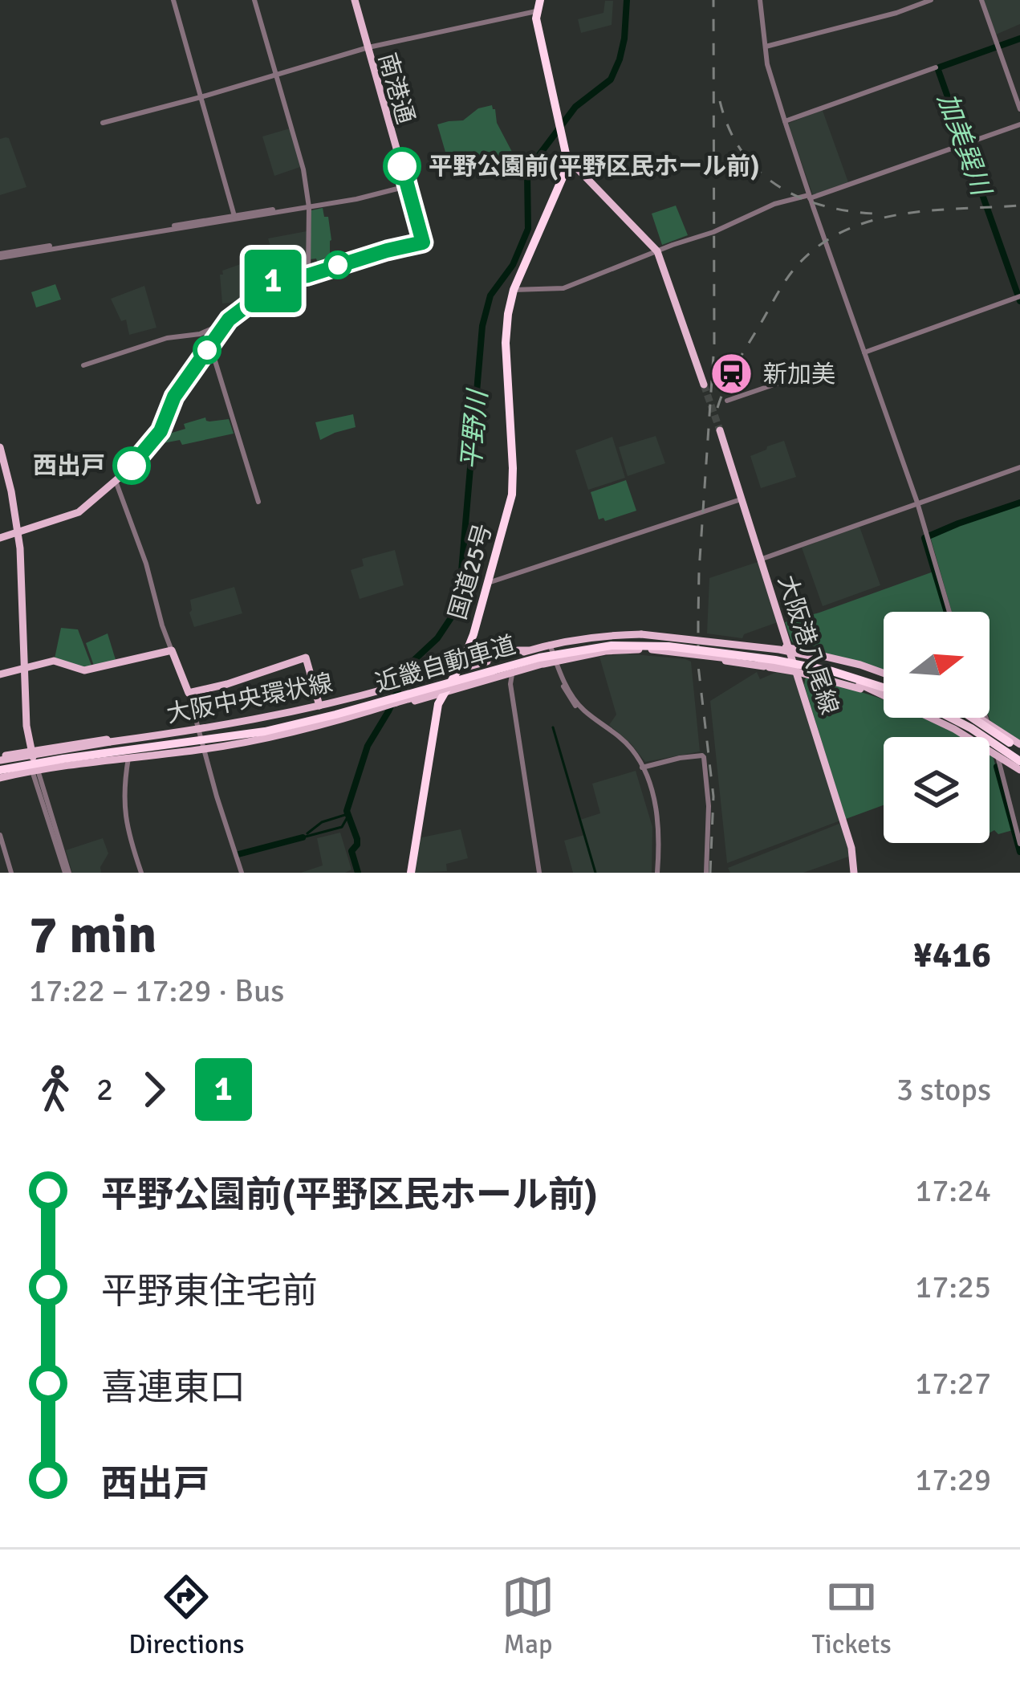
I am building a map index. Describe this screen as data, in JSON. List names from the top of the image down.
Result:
{
  "streets": {
    "highway": ["国道25号", "近畿自動車道"],
    "main road": ["南港通", "大阪港八尾線", "大阪中央環状線"]
  },
  "crossings": [
    ["国道25号", "大阪中央環状線"],
    ["近畿自動車道", "大阪中央環状線"]
  ],
  "water": ["加美巽川", "平野川"],
  "places": {
    "other": ["平野公園前(平野区民ホール前)", "西出戸"],
    "station": ["新加美"]
  },
  "lines": ["bus line 1"],
  "north": "right",
  "page": {
    "on_map": "1",
    "heading": ["7 min", "17:22 – 17:29 · Bus", "¥416"],
    "legs": ["2", "1", "3 stops"],
    "list": [
      {
        "name": "平野公園前(平野区民ホール前)",
        "value": "17:24"
      },
      {
        "name": "平野東住宅前",
        "value": "17:25"
      },
      {
        "name": "喜連東口",
        "value": "17:27"
      },
      {
        "name": "西出戸",
        "value": "17:29"
      }
    ],
    "tabs": ["Directions", "Map", "Tickets"]
  }
}
